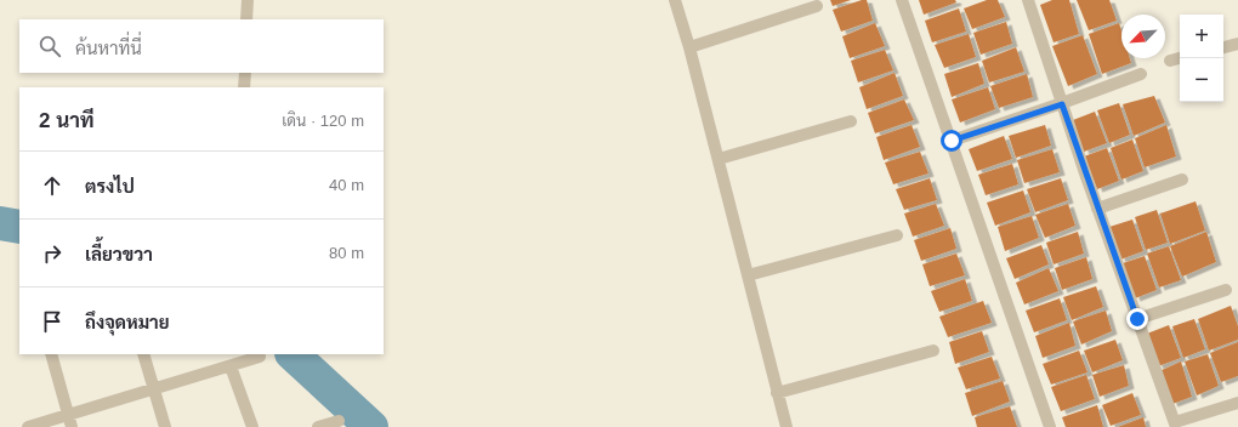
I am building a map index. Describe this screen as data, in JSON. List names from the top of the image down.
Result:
{
  "north": "bottom left",
  "page": {
    "map_buttons": ["+", "−"],
    "search": "ค้นหาที่นี่",
    "heading": ["2 นาที", "เดิน · 120 m"],
    "list": [
      ["ตรงไป", "40 m"],
      ["เลี้ยวขวา", "80 m"],
      "ถึงจุดหมาย"
    ]
  }
}
